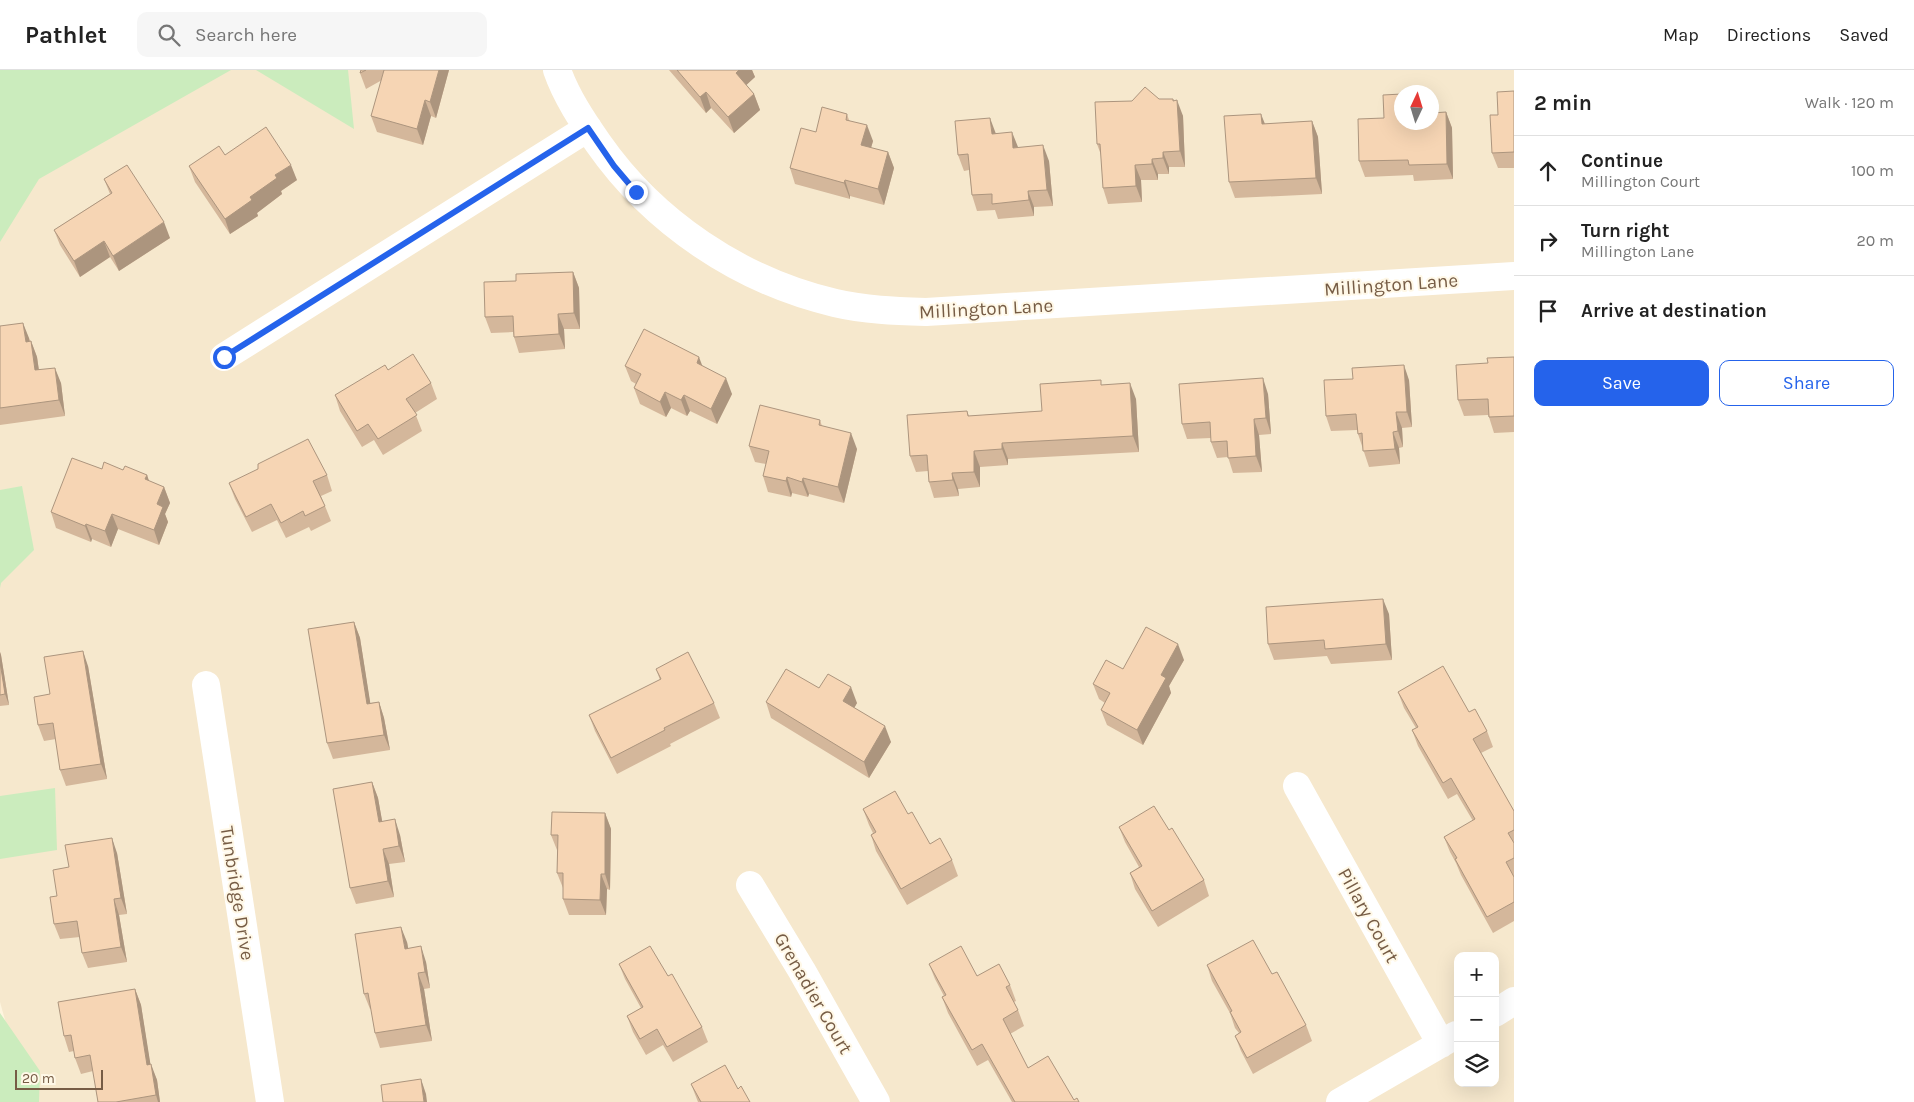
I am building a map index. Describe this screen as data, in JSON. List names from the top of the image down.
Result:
{
  "streets": {
    "street": [
      "Millington Lane",
      "Tunbridge Drive",
      "Pillary Court",
      "Grenadier Court"
    ]
  },
  "scale_bar": "20 m",
  "north": "top",
  "page": {
    "header": "Pathlet",
    "search": "Search here",
    "nav": ["Map", "Directions", "Saved"],
    "heading": ["2 min", "Walk · 120 m"],
    "list": [
      ["Continue", "Millington Court", "100 m"],
      ["Turn right", "Millington Lane", "20 m"],
      "Arrive at destination"
    ],
    "buttons": ["Save", "Share"],
    "map_buttons": ["+", "−"],
    "scale": "20 m"
  }
}
